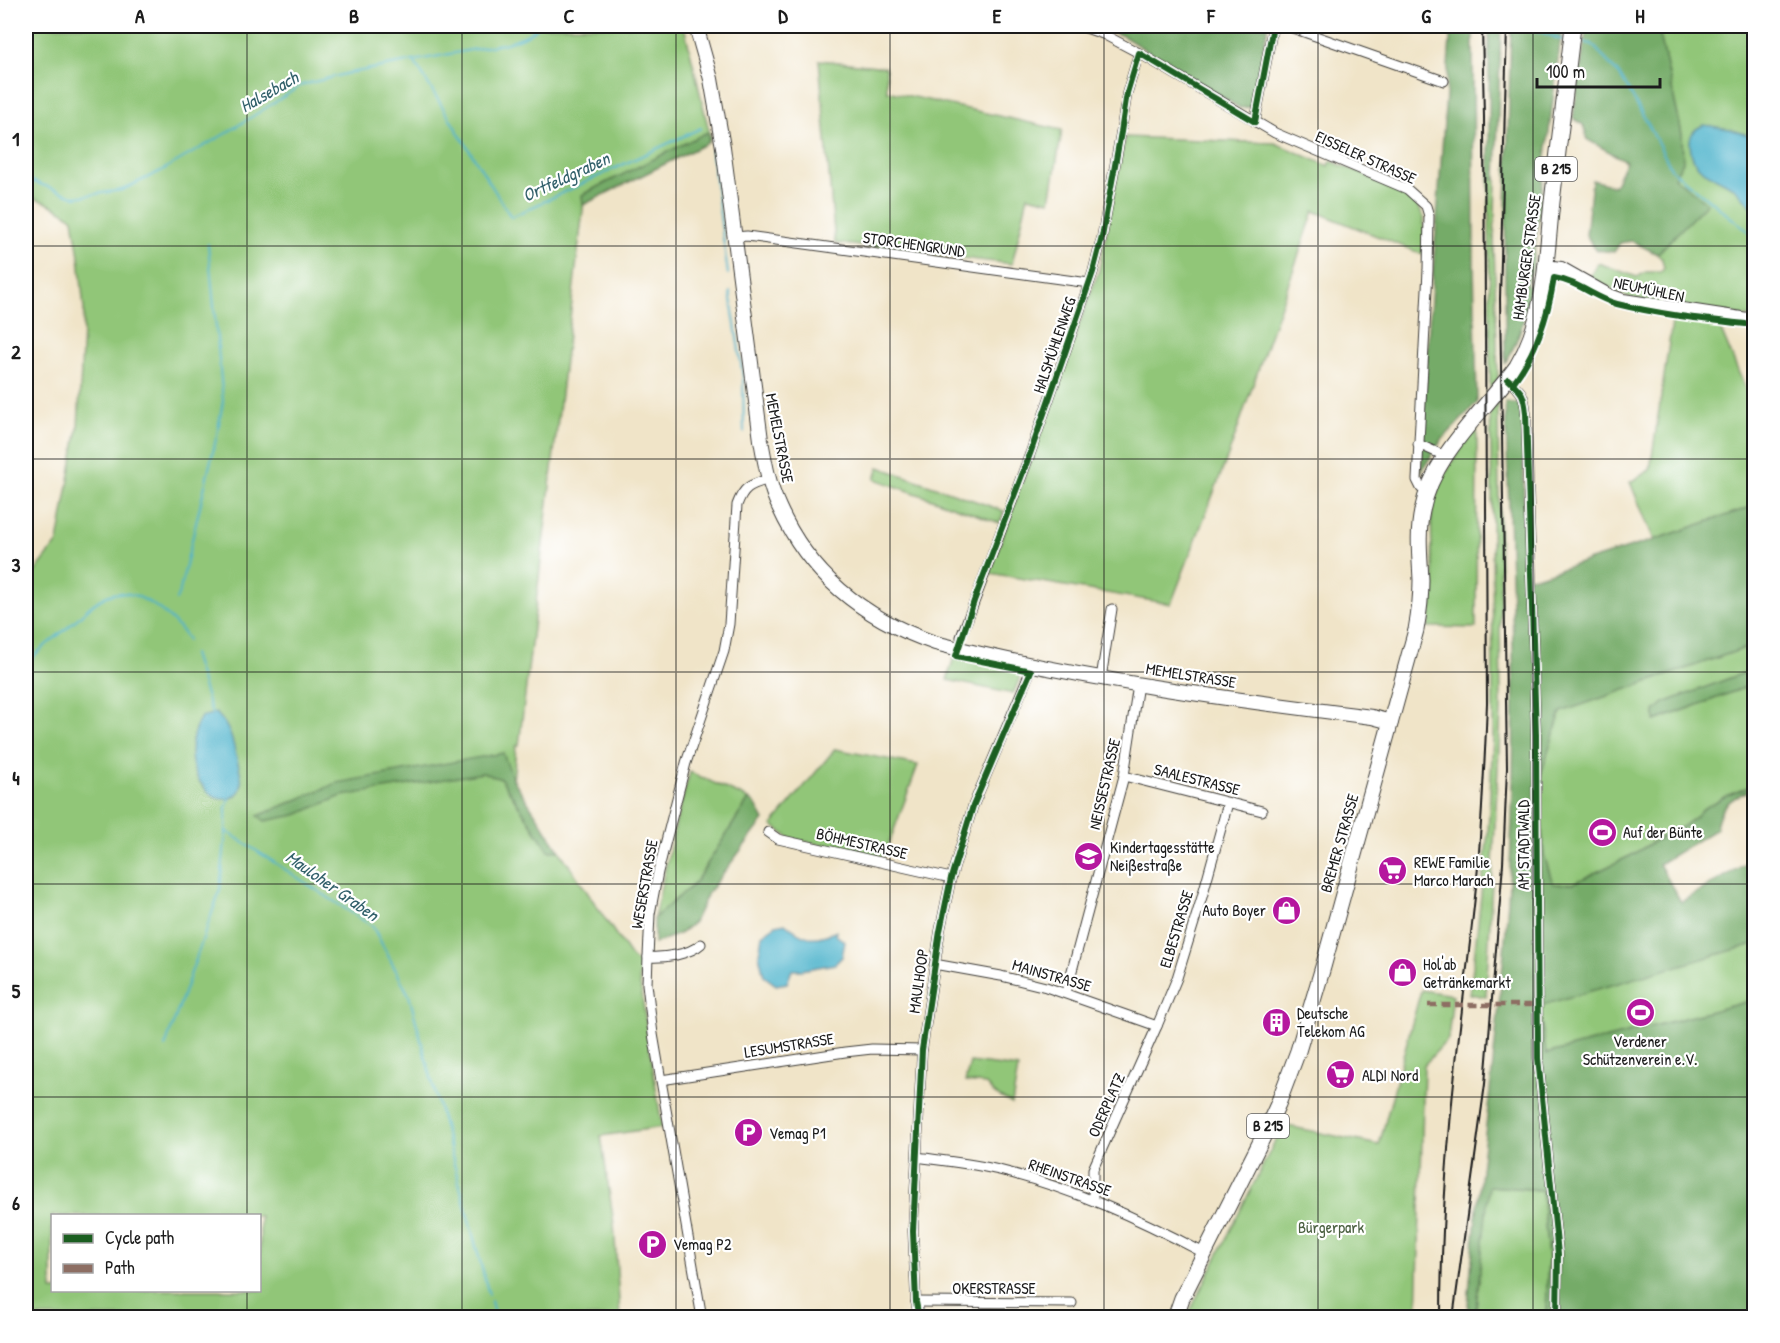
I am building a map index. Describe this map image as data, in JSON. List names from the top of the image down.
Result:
{
  "streets": {
    "main road": ["B 215", "HAMBURGER STRASSE", "BREMER STRASSE"],
    "street": [
      "EISSELER STRASSE",
      "STORCHENGRUND",
      "NEUMÜHLEN",
      "HALSMÜHLENWEG",
      "MEMELSTRASSE",
      "SAALESTRASSE",
      "NEISSESTRASSE",
      "BÖHMESTRASSE",
      "AM STADTWALD",
      "WESERSTRASSE",
      "ELBESTRASSE",
      "MAINSTRASSE",
      "MAULHOOP",
      "LESUMSTRASSE",
      "ODERPLATZ",
      "RHEINSTRASSE",
      "OKERSTRASSE"
    ]
  },
  "crossings": [
    ["EISSELER STRASSE", "HALSMÜHLENWEG"],
    ["EISSELER STRASSE", "BREMER STRASSE"],
    ["STORCHENGRUND", "HALSMÜHLENWEG"],
    ["STORCHENGRUND", "MEMELSTRASSE"],
    ["HAMBURGER STRASSE", "NEUMÜHLEN"],
    ["HAMBURGER STRASSE", "BREMER STRASSE"],
    ["HAMBURGER STRASSE", "AM STADTWALD"],
    ["MEMELSTRASSE", "NEISSESTRASSE"],
    ["MEMELSTRASSE", "BREMER STRASSE"],
    ["MEMELSTRASSE", "WESERSTRASSE"],
    ["MEMELSTRASSE", "MAULHOOP"],
    ["SAALESTRASSE", "NEISSESTRASSE"],
    ["SAALESTRASSE", "ELBESTRASSE"],
    ["NEISSESTRASSE", "MAINSTRASSE"],
    ["BÖHMESTRASSE", "MAULHOOP"],
    ["BREMER STRASSE", "AM STADTWALD"],
    ["BREMER STRASSE", "RHEINSTRASSE"],
    ["WESERSTRASSE", "LESUMSTRASSE"],
    ["ELBESTRASSE", "MAINSTRASSE"],
    ["ELBESTRASSE", "ODERPLATZ"],
    ["MAINSTRASSE", "MAULHOOP"],
    ["MAINSTRASSE", "ODERPLATZ"],
    ["MAULHOOP", "LESUMSTRASSE"],
    ["MAULHOOP", "RHEINSTRASSE"],
    ["MAULHOOP", "OKERSTRASSE"],
    ["ODERPLATZ", "RHEINSTRASSE"]
  ],
  "water": ["Halsebach", "Ortfeldgraben", "Mauloher Graben"],
  "parks": ["Bürgerpark"],
  "places": {
    "sports": ["Auf der Bünte", "Verdener Schützenverein e.V."],
    "school or university": ["Kindertagesstätte Neißestraße"],
    "supermarket": ["REWE Familie Marco Marach", "ALDI Nord"],
    "shop": ["Auto Boyer", "Hol'ab Getränkemarkt"],
    "building": ["Deutsche Telekom AG"],
    "parking": ["Vemag P1", "Vemag P2"]
  },
  "legend": ["Cycle path", "Path"],
  "scale_bar": "100 m",
  "grid": {
    "columns": [
      "A",
      "B",
      "C",
      "D",
      "E",
      "F",
      "G",
      "H"
    ],
    "rows": [
      "1",
      "2",
      "3",
      "4",
      "5",
      "6"
    ]
  }
}
